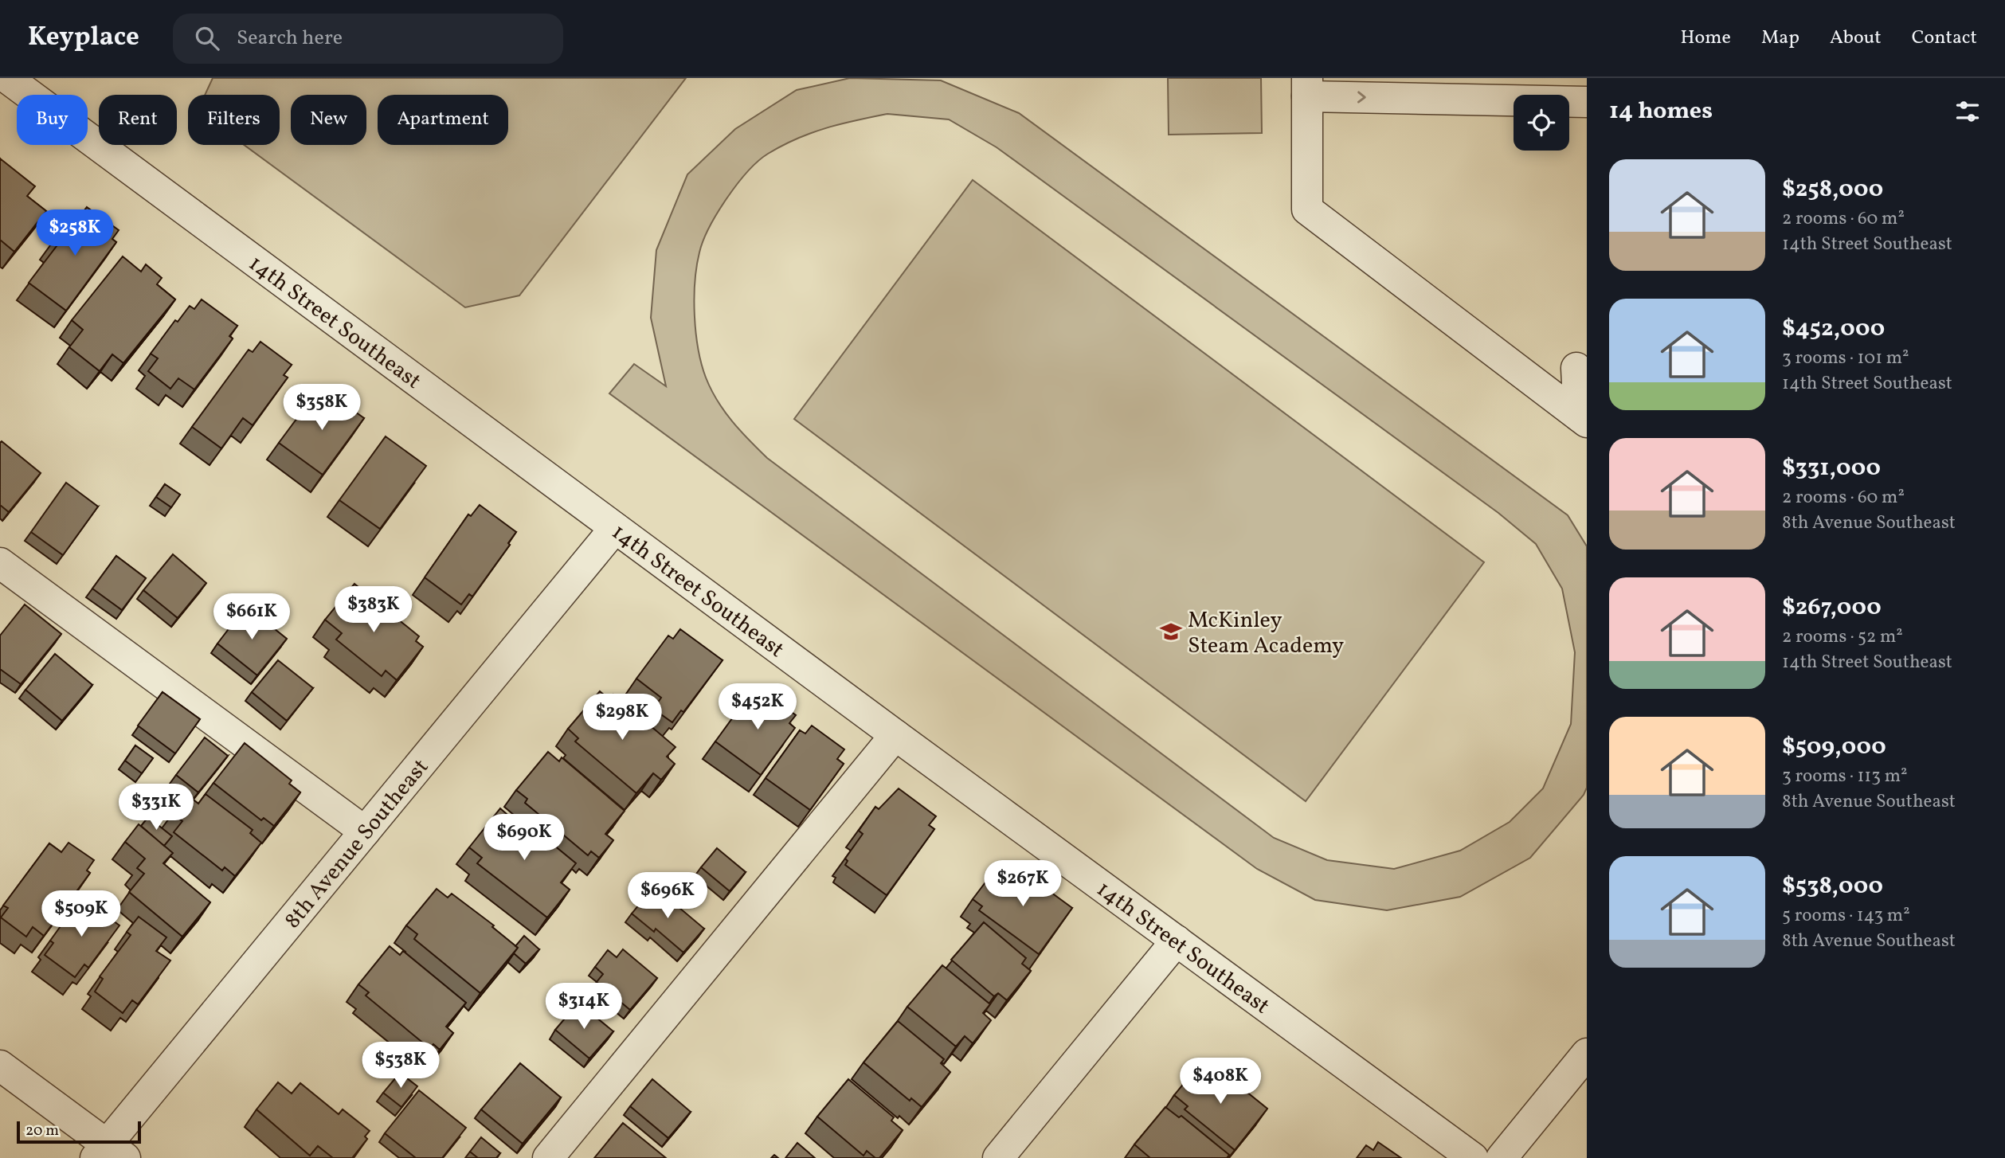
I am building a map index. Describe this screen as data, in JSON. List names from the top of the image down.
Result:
{
  "streets": {
    "street": ["14th Street Southeast", "8th Avenue Southeast"]
  },
  "crossings": [
    ["14th Street Southeast", "8th Avenue Southeast"]
  ],
  "places": {
    "school or university": ["McKinley Steam Academy"]
  },
  "scale_bar": "20 m",
  "page": {
    "header": "Keyplace",
    "search": "Search here",
    "nav": [
      "Home",
      "Map",
      "About",
      "Contact"
    ],
    "heading": "14 homes",
    "chip": [
      "Buy",
      "Rent",
      "Filters",
      "New",
      "Apartment"
    ],
    "list": [
      {
        "name": "$258,000",
        "note": "2 rooms · 60 m² · 14th Street Southeast"
      },
      {
        "name": "$452,000",
        "note": "3 rooms · 101 m² · 14th Street Southeast"
      },
      {
        "name": "$331,000",
        "note": "2 rooms · 60 m² · 8th Avenue Southeast"
      },
      {
        "name": "$267,000",
        "note": "2 rooms · 52 m² · 14th Street Southeast"
      },
      {
        "name": "$509,000",
        "note": "3 rooms · 113 m² · 8th Avenue Southeast"
      },
      {
        "name": "$538,000",
        "note": "5 rooms · 143 m² · 8th Avenue Southeast"
      }
    ],
    "price": [
      "$258K",
      "$358K",
      "$383K",
      "$661K",
      "$452K",
      "$298K",
      "$331K",
      "$690K",
      "$267K",
      "$696K",
      "$509K",
      "$314K",
      "$538K",
      "$408K"
    ],
    "scale": "20 m"
  }
}
